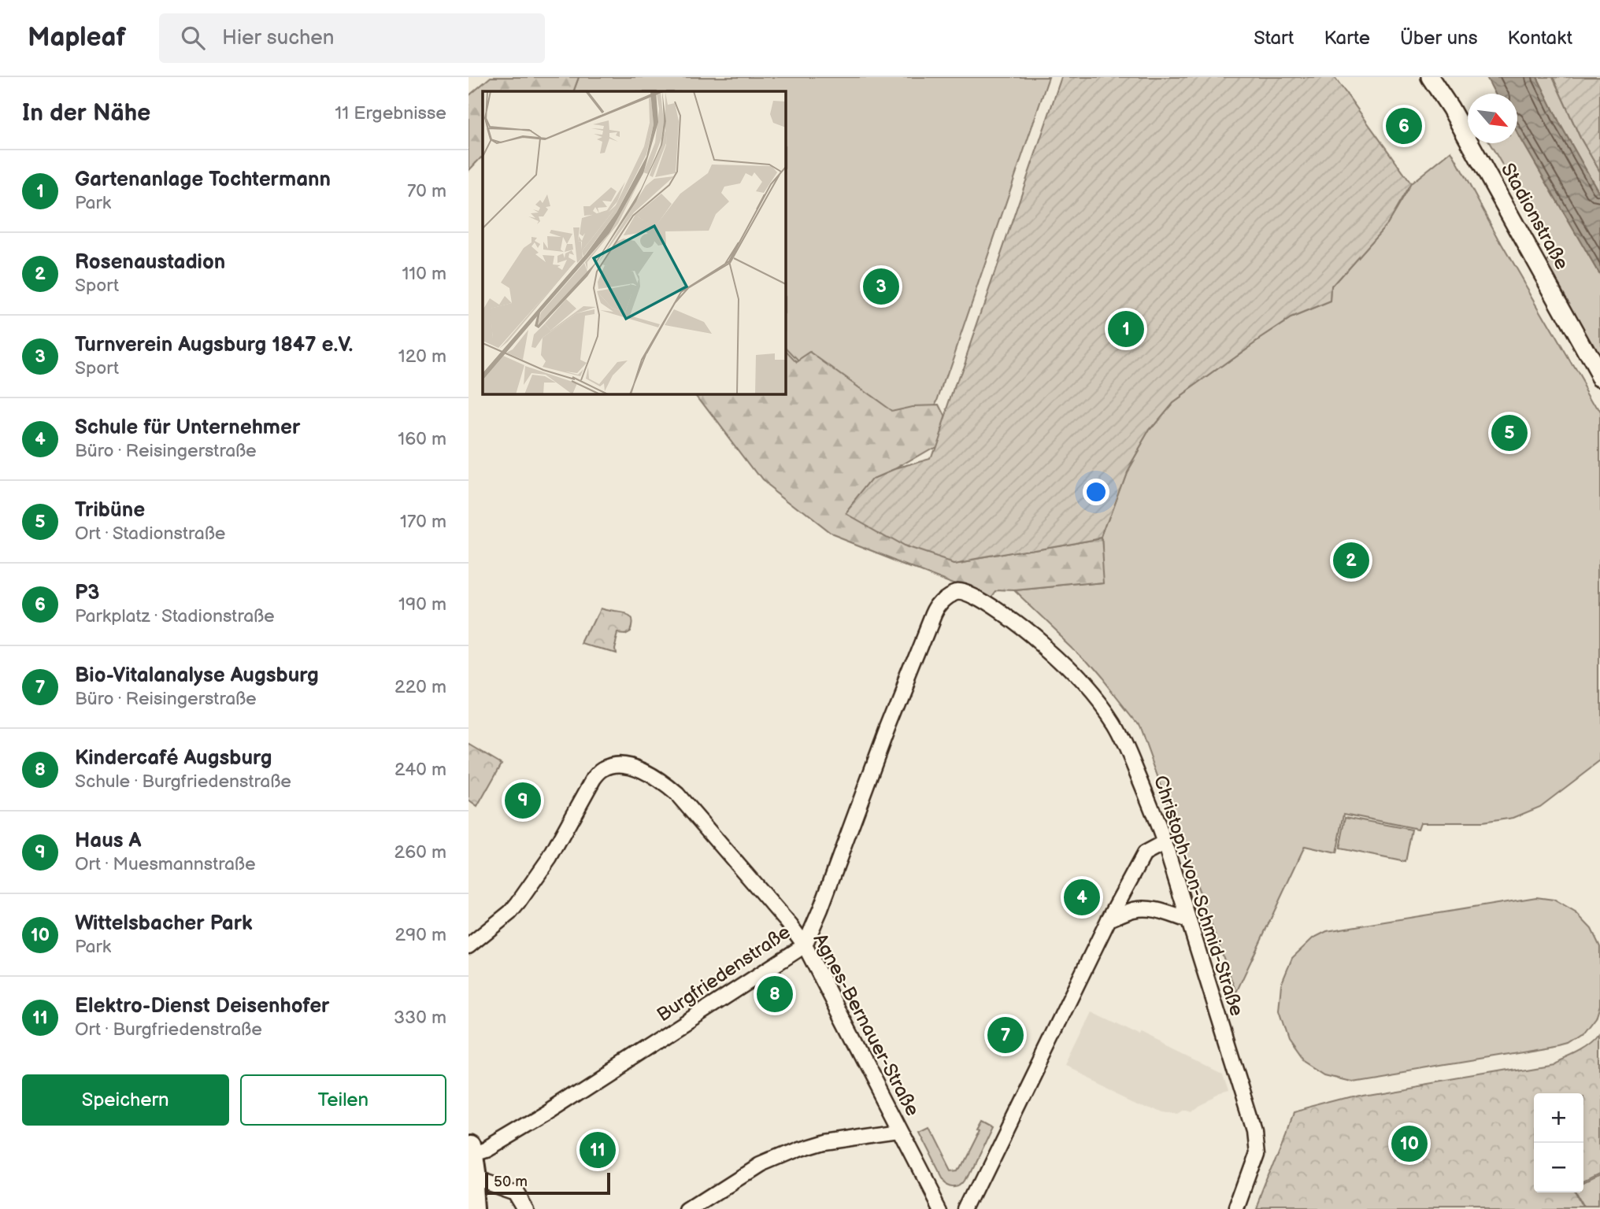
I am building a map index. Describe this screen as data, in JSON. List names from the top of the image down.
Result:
{
  "streets": {
    "street": [
      "Stadionstraße",
      "Christoph-von-Schmid-Straße",
      "Burgfriedenstraße",
      "Agnes-Bernauer-Straße"
    ]
  },
  "crossings": [
    ["Christoph-von-Schmid-Straße", "Burgfriedenstraße"],
    ["Burgfriedenstraße", "Agnes-Bernauer-Straße"]
  ],
  "scale_bar": "50 m",
  "north": "bottom right",
  "page": {
    "header": "Mapleaf",
    "search": "Hier suchen",
    "nav": [
      "Start",
      "Karte",
      "Über uns",
      "Kontakt"
    ],
    "heading": ["In der Nähe", "11 Ergebnisse"],
    "pins": [
      "6",
      "3",
      "1",
      "5",
      "2",
      "9",
      "4",
      "8",
      "7",
      "10",
      "11"
    ],
    "list": [
      {
        "mark": "1",
        "name": "Gartenanlage Tochtermann",
        "note": "Park",
        "value": "70 m"
      },
      {
        "mark": "2",
        "name": "Rosenaustadion",
        "note": "Sport",
        "value": "110 m"
      },
      {
        "mark": "3",
        "name": "Turnverein Augsburg 1847 e.V.",
        "note": "Sport",
        "value": "120 m"
      },
      {
        "mark": "4",
        "name": "Schule für Unternehmer",
        "note": "Büro · Reisingerstraße",
        "value": "160 m"
      },
      {
        "mark": "5",
        "name": "Tribüne",
        "note": "Ort · Stadionstraße",
        "value": "170 m"
      },
      {
        "mark": "6",
        "name": "P3",
        "note": "Parkplatz · Stadionstraße",
        "value": "190 m"
      },
      {
        "mark": "7",
        "name": "Bio-Vitalanalyse Augsburg",
        "note": "Büro · Reisingerstraße",
        "value": "220 m"
      },
      {
        "mark": "8",
        "name": "Kindercafé Augsburg",
        "note": "Schule · Burgfriedenstraße",
        "value": "240 m"
      },
      {
        "mark": "9",
        "name": "Haus A",
        "note": "Ort · Muesmannstraße",
        "value": "260 m"
      },
      {
        "mark": "10",
        "name": "Wittelsbacher Park",
        "note": "Park",
        "value": "290 m"
      },
      {
        "mark": "11",
        "name": "Elektro-Dienst Deisenhofer",
        "note": "Ort · Burgfriedenstraße",
        "value": "330 m"
      }
    ],
    "buttons": ["Speichern", "Teilen"],
    "map_buttons": ["+", "−"],
    "scale": "50 m"
  }
}
